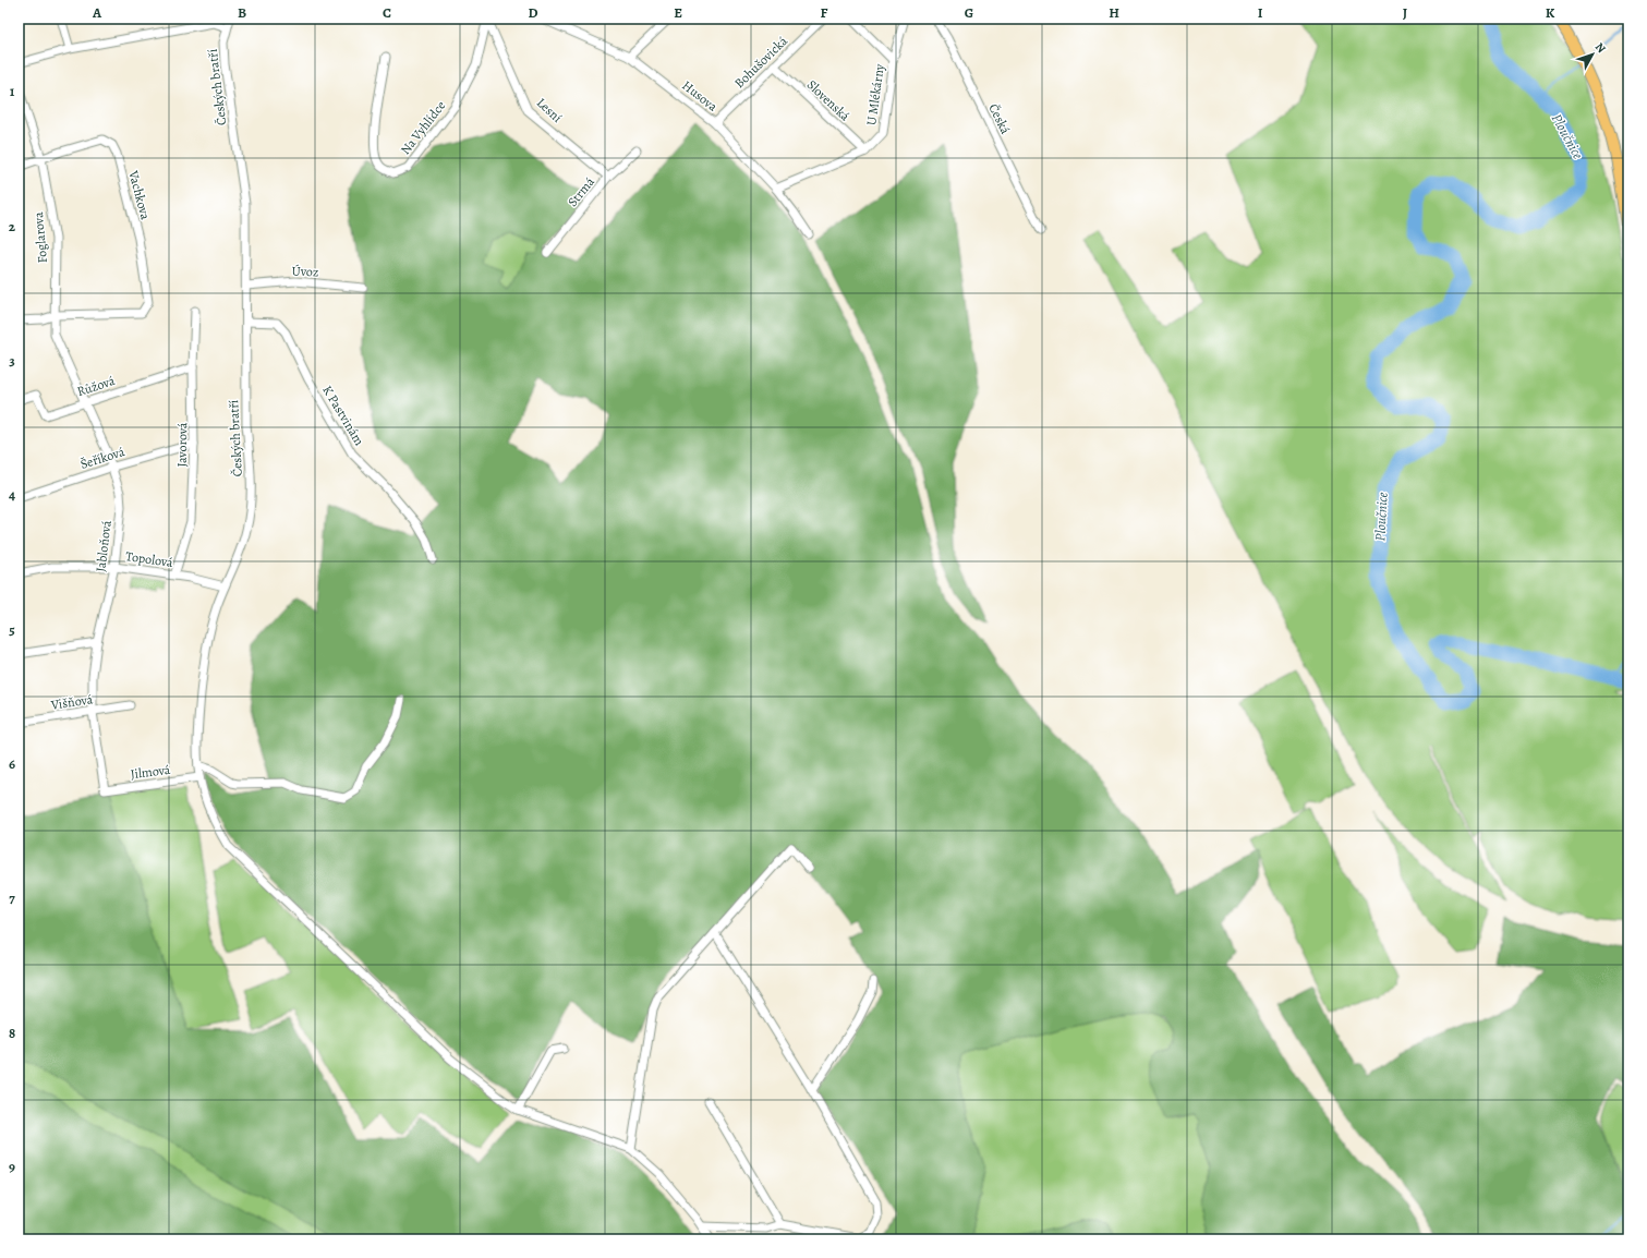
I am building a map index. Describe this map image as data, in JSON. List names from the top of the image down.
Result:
{
  "streets": {
    "street": [
      "Bohušovická",
      "Českých bratří",
      "U Mlékárny",
      "Husova",
      "Slovenská",
      "Lesní",
      "Česká",
      "Na Vyhlídce",
      "Strmá",
      "Vachkova",
      "Foglarova",
      "Úvoz",
      "Růžová",
      "K Pastvinám",
      "Javorová",
      "Šeříková",
      "Jabloňová",
      "Topolová",
      "Višňová",
      "Jilmová"
    ]
  },
  "crossings": [
    ["Bohušovická", "Husova"],
    ["Bohušovická", "Slovenská"],
    ["Českých bratří", "Úvoz"],
    ["Českých bratří", "K Pastvinám"],
    ["Českých bratří", "Topolová"],
    ["Českých bratří", "Jilmová"],
    ["U Mlékárny", "Husova"],
    ["U Mlékárny", "Slovenská"],
    ["Lesní", "Na Vyhlídce"],
    ["Lesní", "Strmá"],
    ["Vachkova", "Foglarova"],
    ["Vachkova", "Jabloňová"],
    ["Foglarova", "Jabloňová"],
    ["Růžová", "Javorová"],
    ["Růžová", "Jabloňová"],
    ["Javorová", "Šeříková"],
    ["Javorová", "Topolová"],
    ["Šeříková", "Jabloňová"],
    ["Jabloňová", "Topolová"],
    ["Jabloňová", "Višňová"],
    ["Jabloňová", "Jilmová"]
  ],
  "water": ["Ploučnice"],
  "north": "top right",
  "grid": {
    "columns": [
      "A",
      "B",
      "C",
      "D",
      "E",
      "F",
      "G",
      "H",
      "I",
      "J",
      "K"
    ],
    "rows": [
      "1",
      "2",
      "3",
      "4",
      "5",
      "6",
      "7",
      "8",
      "9"
    ]
  }
}
